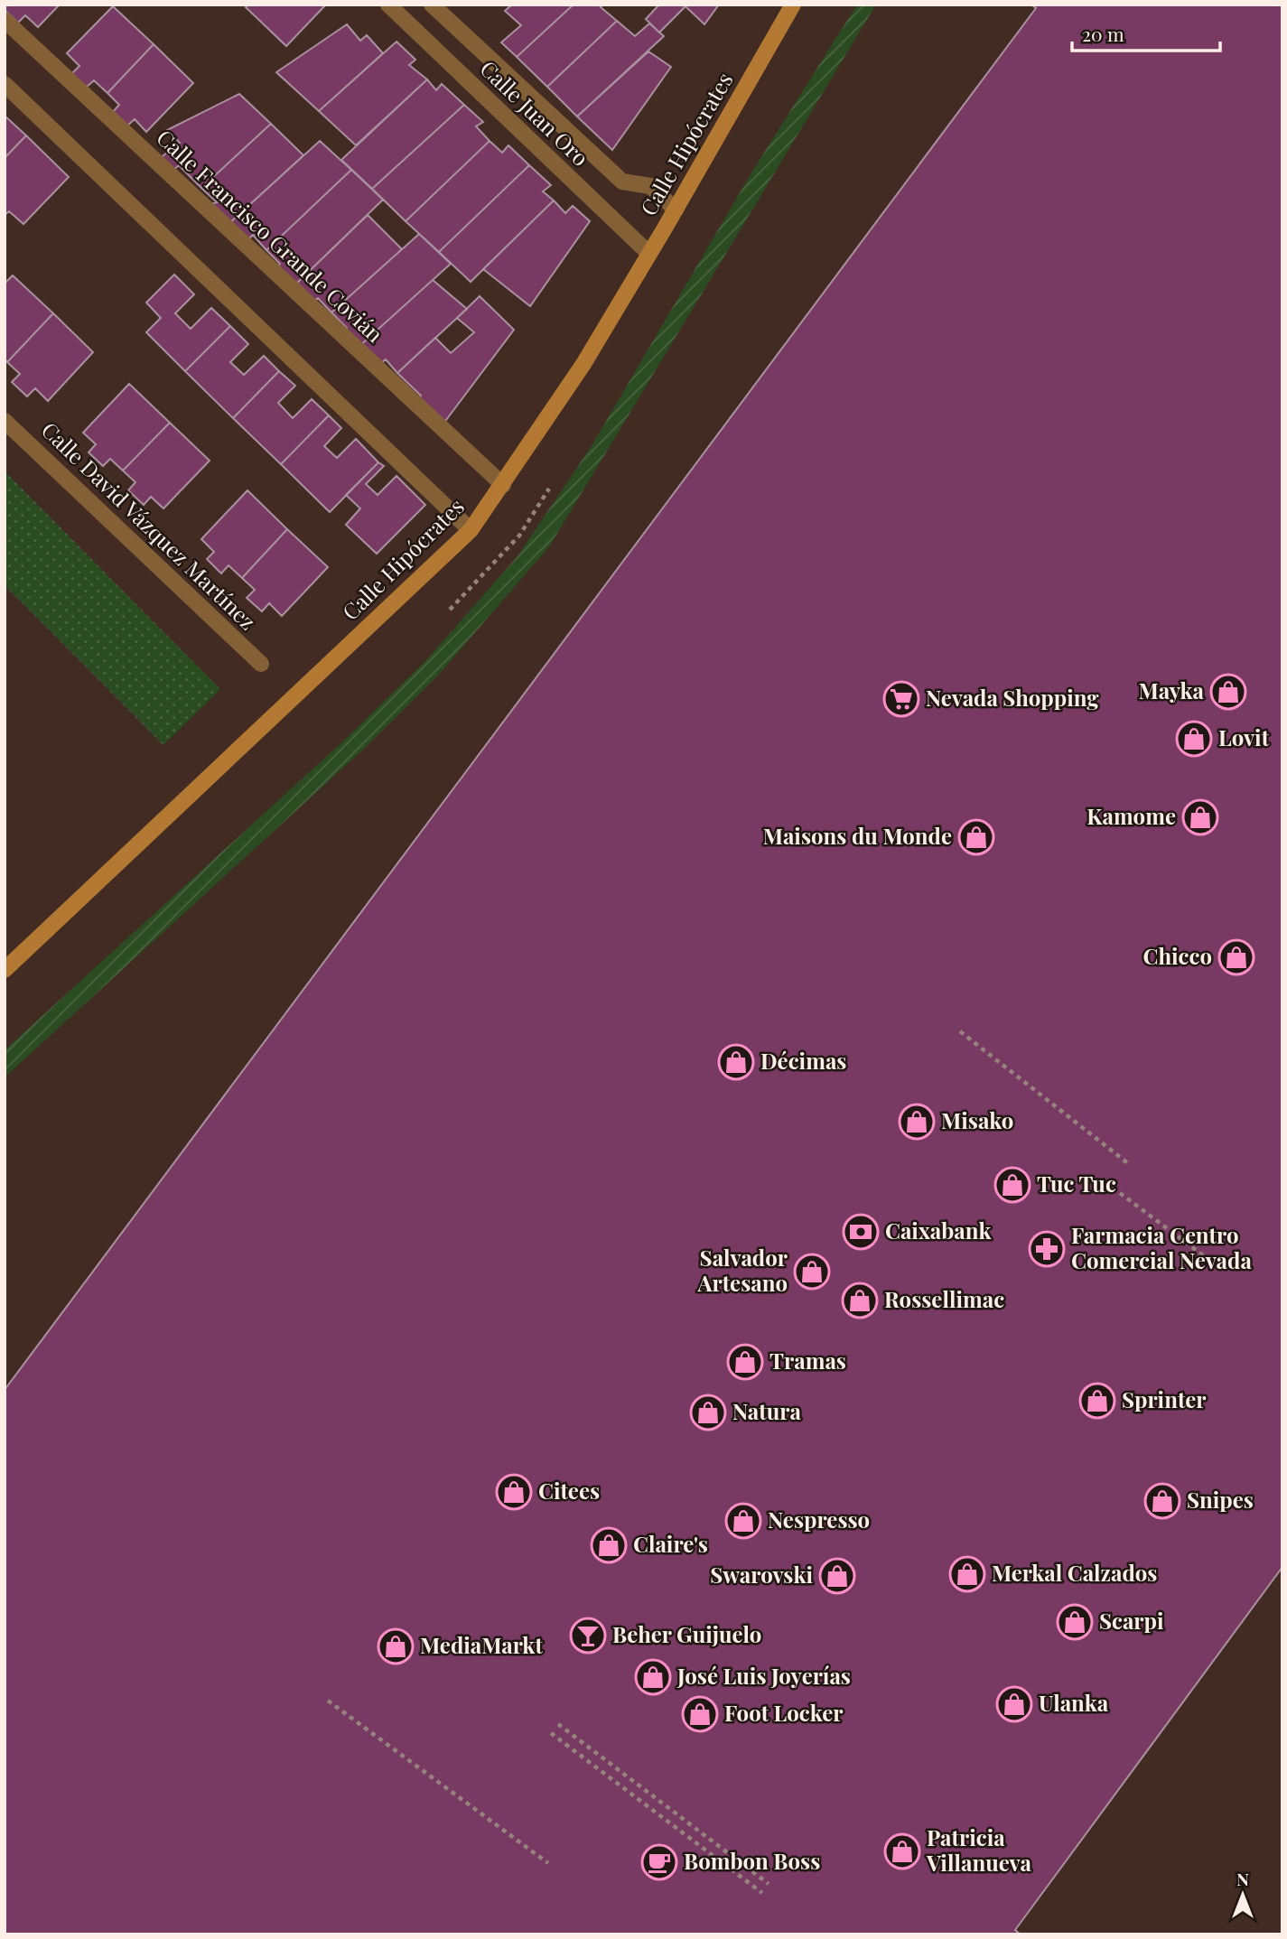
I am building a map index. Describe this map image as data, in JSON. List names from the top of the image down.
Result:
{
  "streets": {
    "street": [
      "Calle Juan Oro",
      "Calle Hipócrates",
      "Calle Francisco Grande Covián",
      "Calle David Vázquez Martínez"
    ]
  },
  "crossings": [
    ["Calle Juan Oro", "Calle Hipócrates"],
    ["Calle Hipócrates", "Calle Francisco Grande Covián"]
  ],
  "places": {
    "shop": [
      "Mayka",
      "Lovit",
      "Kamome",
      "Maisons du Monde",
      "Chicco",
      "Décimas",
      "Misako",
      "Tuc Tuc",
      "Salvador Artesano",
      "Rossellimac",
      "Tramas",
      "Sprinter",
      "Natura",
      "Citees",
      "Snipes",
      "Nespresso",
      "Claire's",
      "Merkal Calzados",
      "Swarovski",
      "Scarpi",
      "MediaMarkt",
      "José Luis Joyerías",
      "Ulanka",
      "Foot Locker",
      "Patricia Villanueva"
    ],
    "supermarket": ["Nevada Shopping"],
    "bank": ["Caixabank"],
    "pharmacy": ["Farmacia Centro Comercial Nevada"],
    "bar": ["Beher Guijuelo"],
    "cafe": ["Bombon Boss"]
  },
  "scale_bar": "20 m",
  "north": "top"
}
